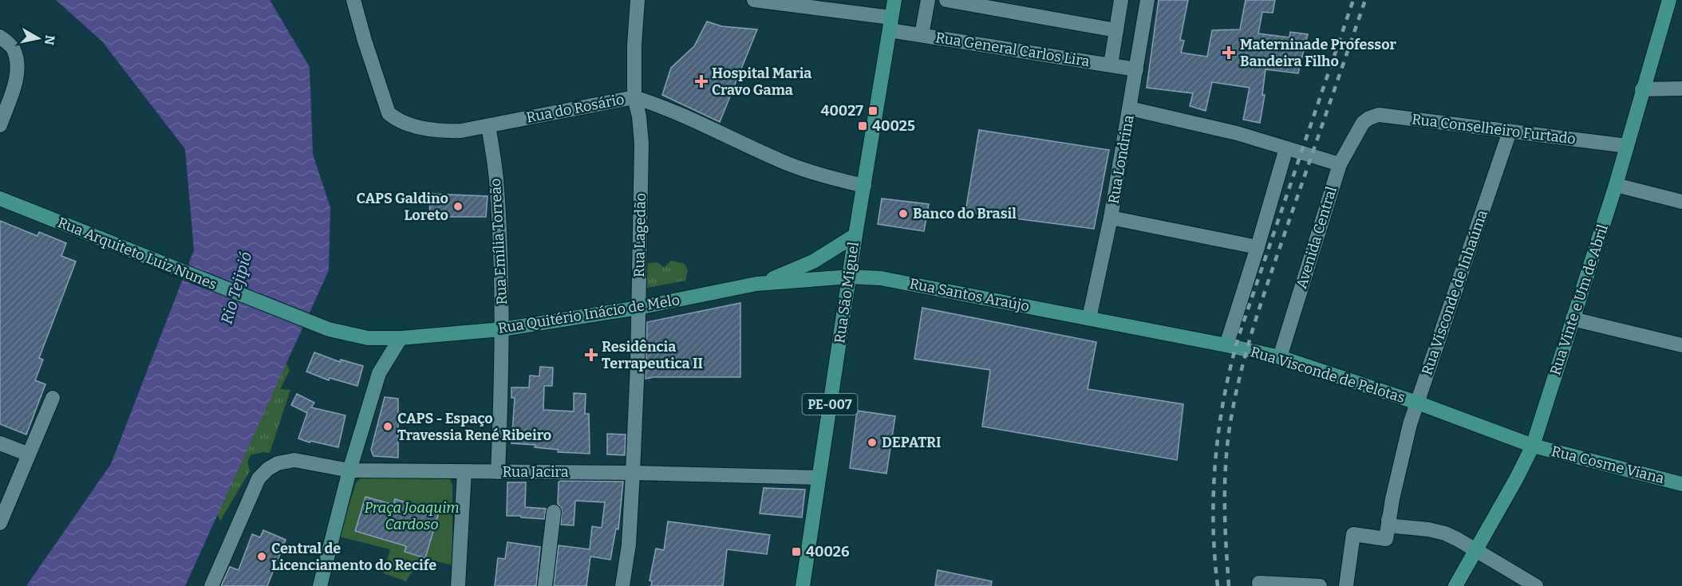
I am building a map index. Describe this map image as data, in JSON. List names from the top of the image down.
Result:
{
  "streets": {
    "main road": [
      "Rua Arquiteto Luiz Nunes",
      "Rua São Miguel",
      "Rua Santos Araújo",
      "Rua Vinte e Um de Abril",
      "Rua Quitério Inácio de Melo",
      "Rua Visconde de Pelotas",
      "PE-007",
      "Rua Cosme Viana"
    ],
    "street": [
      "Rua General Carlos Lira",
      "Rua do Rosário",
      "Rua Conselheiro Furtado",
      "Rua Londrina",
      "Rua Lagedão",
      "Avenida Central",
      "Rua Emília Torreão",
      "Rua Visconde de Inhaúma",
      "Rua Jacira"
    ]
  },
  "crossings": [
    ["Rua General Carlos Lira", "Rua Londrina"],
    ["Rua General Carlos Lira", "Rua São Miguel"],
    ["Rua do Rosário", "Rua Lagedão"],
    ["Rua do Rosário", "Rua Emília Torreão"],
    ["Rua do Rosário", "Rua São Miguel"],
    ["Rua Conselheiro Furtado", "Avenida Central"],
    ["Rua Conselheiro Furtado", "Rua Visconde de Inhaúma"],
    ["Rua Conselheiro Furtado", "Rua Vinte e Um de Abril"],
    ["Rua Londrina", "Rua Santos Araújo"],
    ["Rua Londrina", "Rua Visconde de Pelotas"],
    ["Rua Lagedão", "Rua Quitério Inácio de Melo"],
    ["Rua Lagedão", "Rua Jacira"],
    ["Avenida Central", "Rua Visconde de Pelotas"],
    ["Rua Emília Torreão", "Rua Quitério Inácio de Melo"],
    ["Rua Emília Torreão", "Rua Jacira"],
    ["Rua Arquiteto Luiz Nunes", "Rua Quitério Inácio de Melo"],
    ["Rua São Miguel", "Rua Santos Araújo"],
    ["Rua São Miguel", "Rua Quitério Inácio de Melo"],
    ["Rua São Miguel", "Rua Jacira"],
    ["Rua Visconde de Inhaúma", "Rua Visconde de Pelotas"],
    ["Rua Santos Araújo", "Rua Quitério Inácio de Melo"],
    ["Rua Santos Araújo", "Rua Visconde de Pelotas"],
    ["Rua Vinte e Um de Abril", "Rua Visconde de Pelotas"],
    ["Rua Vinte e Um de Abril", "Rua Cosme Viana"],
    ["Rua Visconde de Pelotas", "Rua Cosme Viana"]
  ],
  "water": ["Rio Tejipió"],
  "parks": ["Praça Joaquim Cardoso"],
  "places": {
    "health": ["Materninade Professor Bandeira Filho", "Hospital Maria Cravo Gama", "Residência Terrapeutica II"],
    "transit": ["40027", "40025", "40026"],
    "other": [
      "CAPS Galdino Loreto",
      "Banco do Brasil",
      "CAPS - Espaço Travessia René Ribeiro",
      "DEPATRI",
      "Central de Licenciamento do Recife"
    ]
  },
  "north": "right"
}
